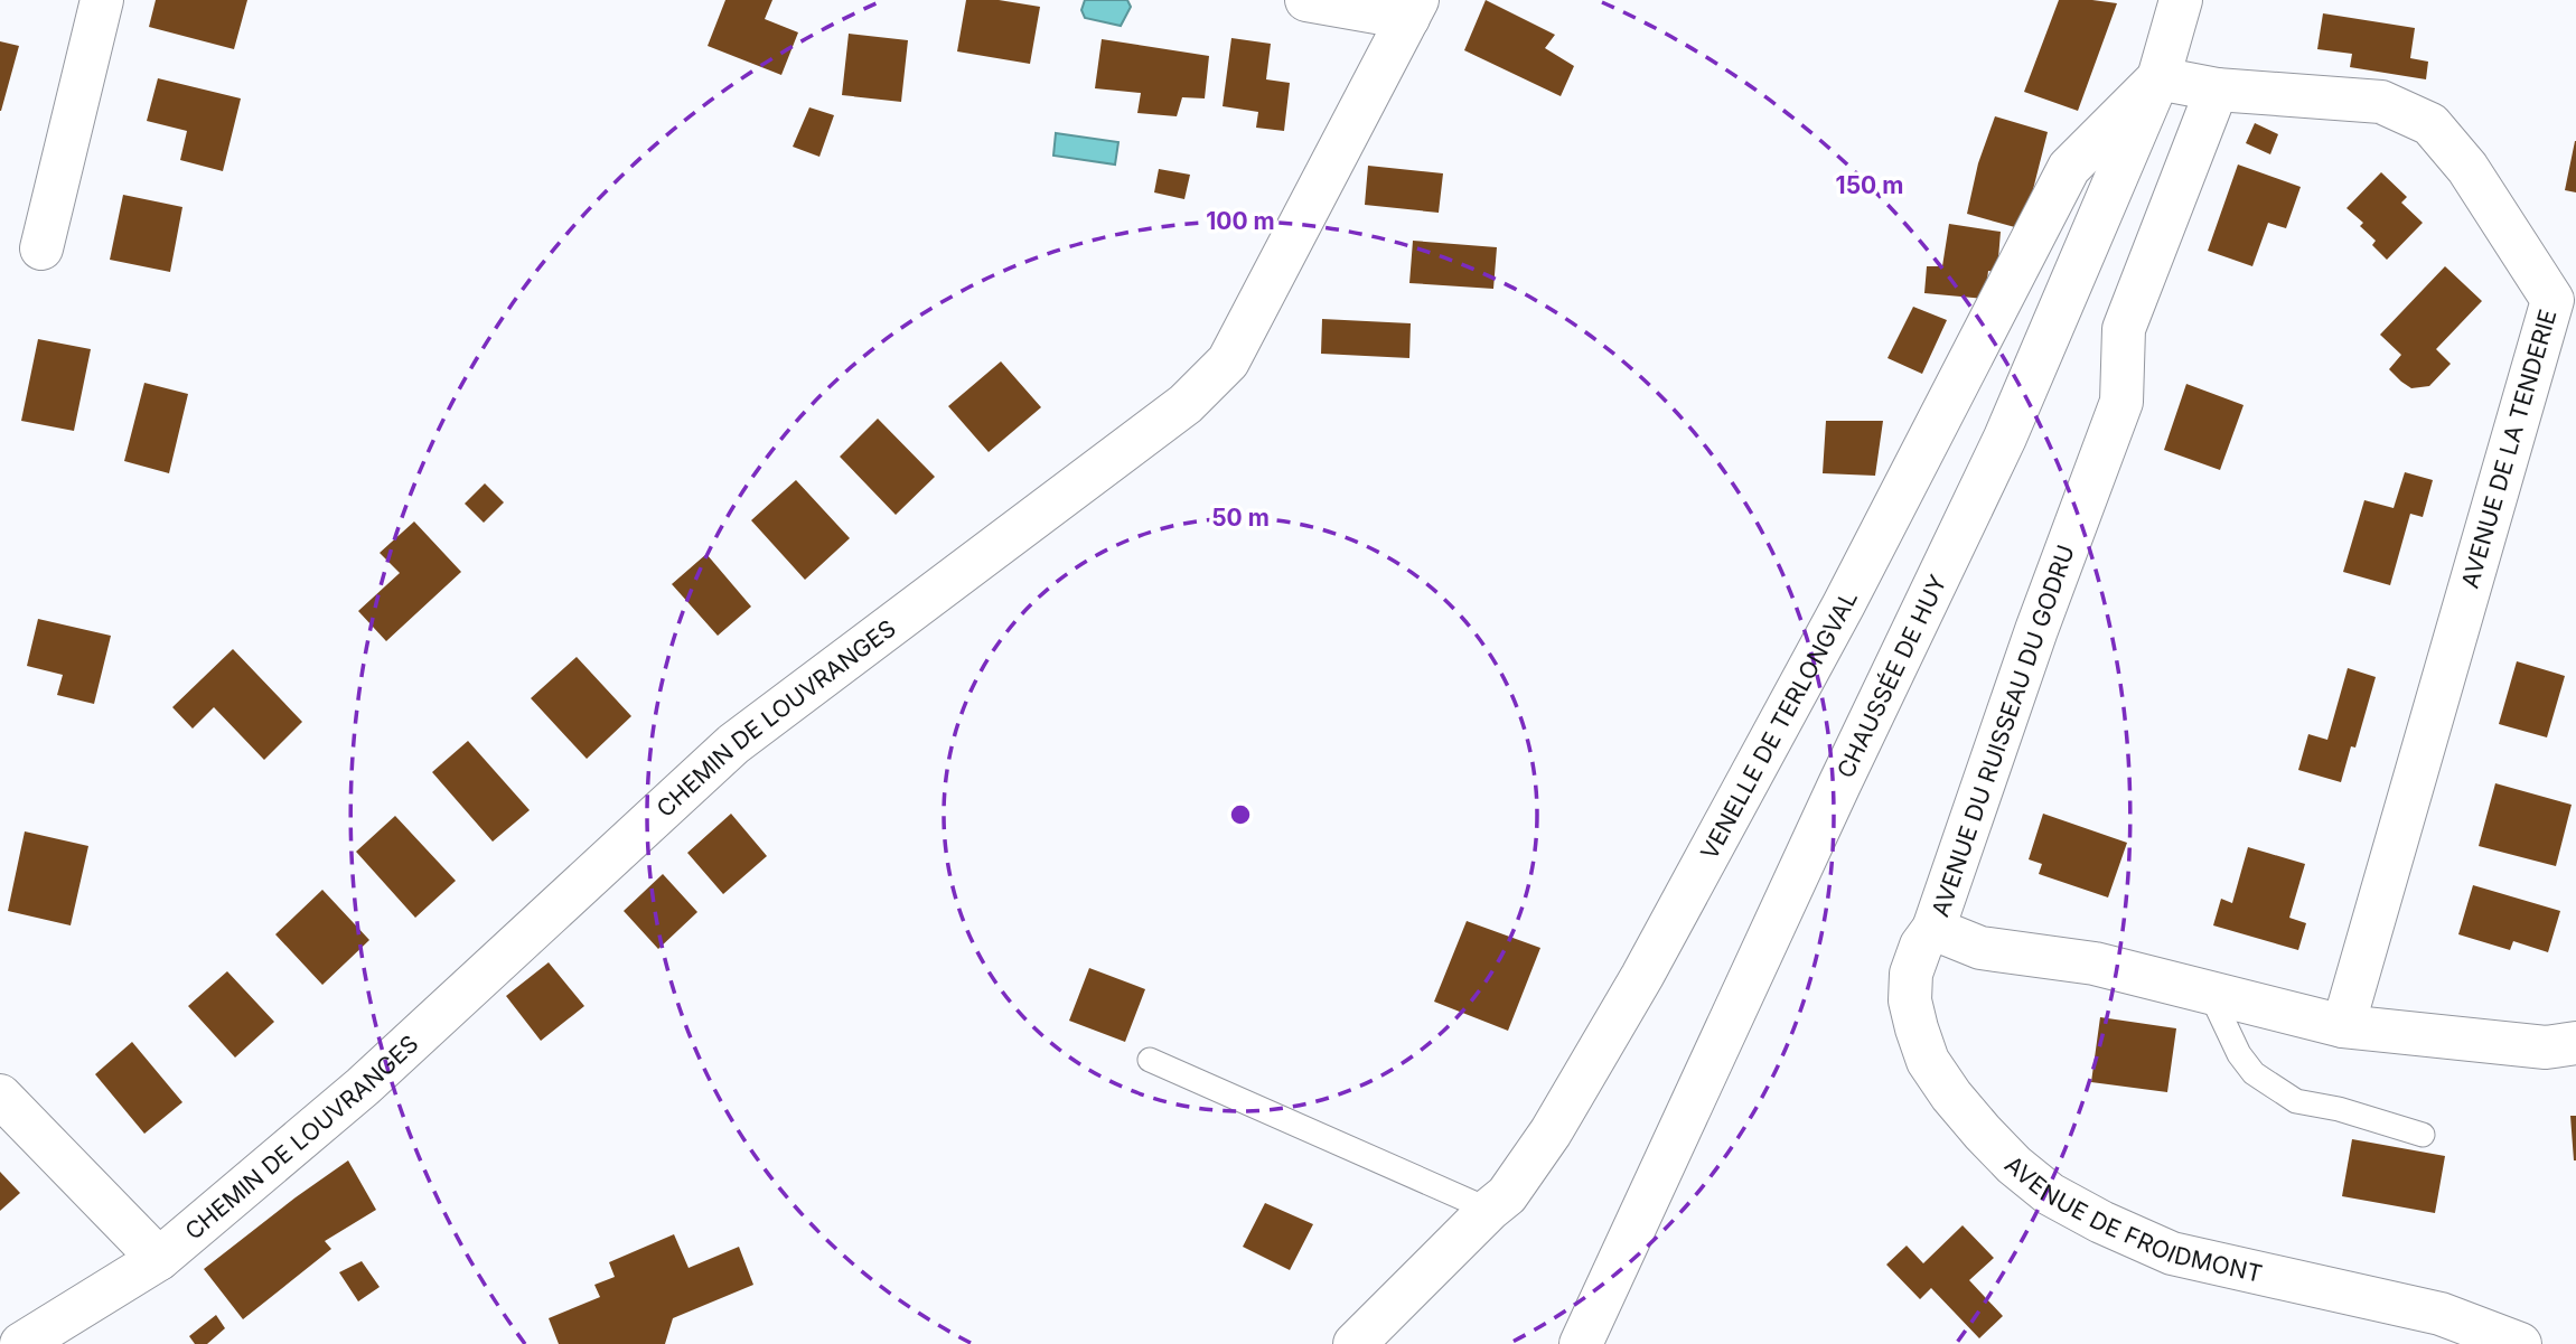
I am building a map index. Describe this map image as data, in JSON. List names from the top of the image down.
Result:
{
  "streets": {
    "street": [
      "AVENUE DE LA TENDERIE",
      "CHAUSSÉE DE HUY",
      "CHEMIN DE LOUVRANGES",
      "VENELLE DE TERLONGVAL",
      "AVENUE DU RUISSEAU DU GODRU",
      "AVENUE DE FROIDMONT"
    ]
  },
  "crossings": [
    ["AVENUE DE LA TENDERIE", "CHAUSSÉE DE HUY"],
    ["AVENUE DE LA TENDERIE", "VENELLE DE TERLONGVAL"],
    ["AVENUE DE LA TENDERIE", "AVENUE DU RUISSEAU DU GODRU"],
    ["CHAUSSÉE DE HUY", "VENELLE DE TERLONGVAL"],
    ["AVENUE DU RUISSEAU DU GODRU", "AVENUE DE FROIDMONT"]
  ],
  "rings": ["150 m", "100 m", "50 m"]
}
